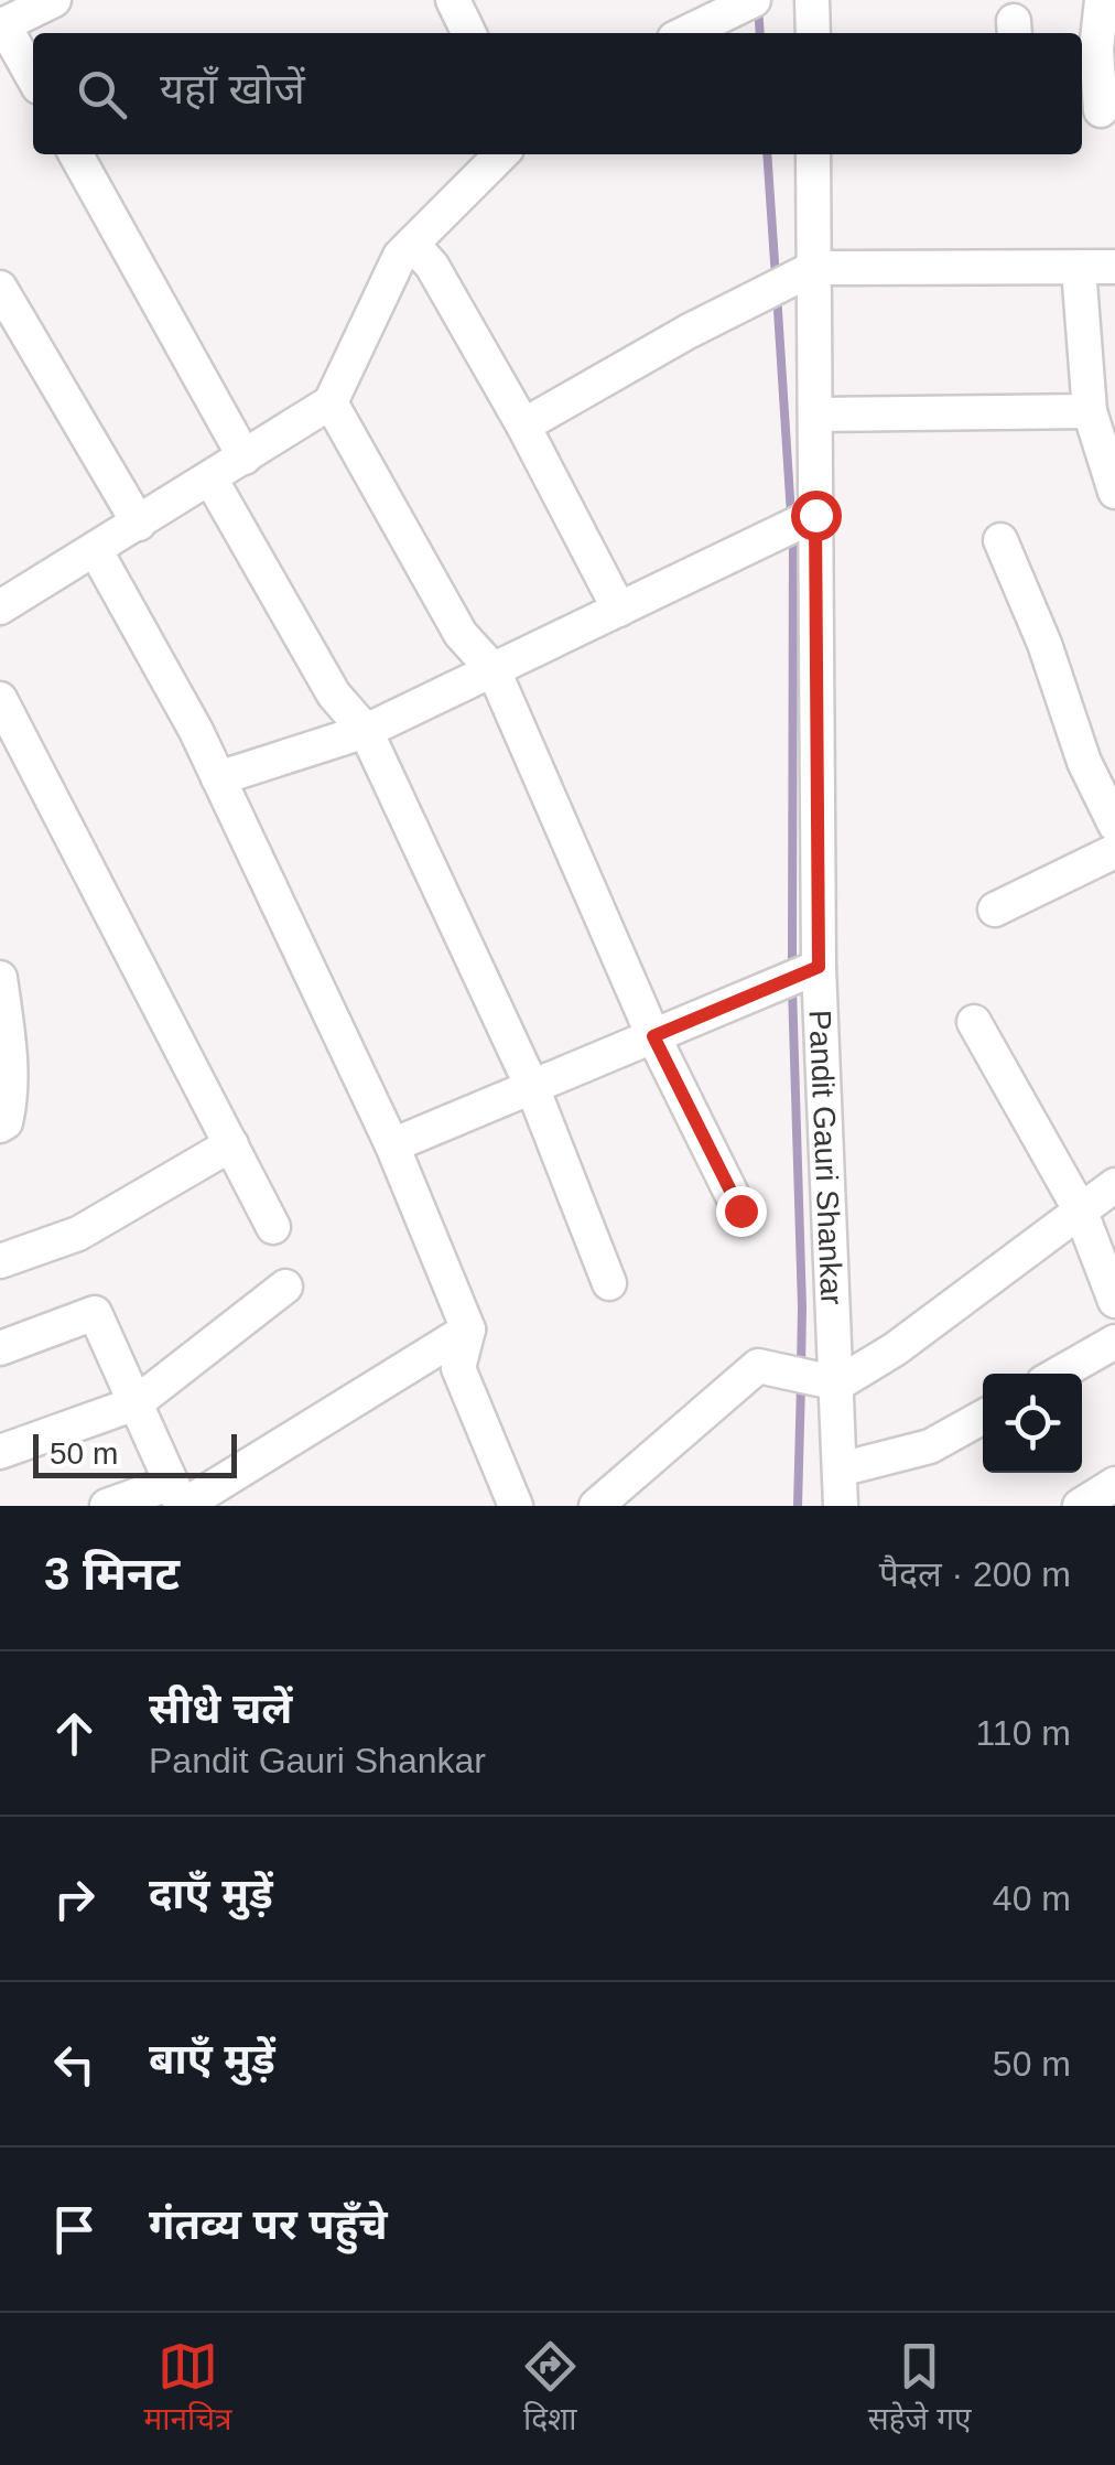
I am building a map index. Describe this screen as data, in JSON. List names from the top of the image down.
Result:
{
  "streets": {
    "street": ["Pandit Gauri Shankar"]
  },
  "scale_bar": "50 m",
  "page": {
    "search": "यहाँ खोजें",
    "scale": "50 m",
    "heading": ["3 मिनट", "पैदल · 200 m"],
    "list": [
      ["सीधे चलें", "Pandit Gauri Shankar", "110 m"],
      ["दाएँ मुड़ें", "40 m"],
      ["बाएँ मुड़ें", "50 m"],
      "गंतव्य पर पहुँचे"
    ],
    "nav": ["मानचित्र", "दिशा", "सहेजे गए"]
  }
}
